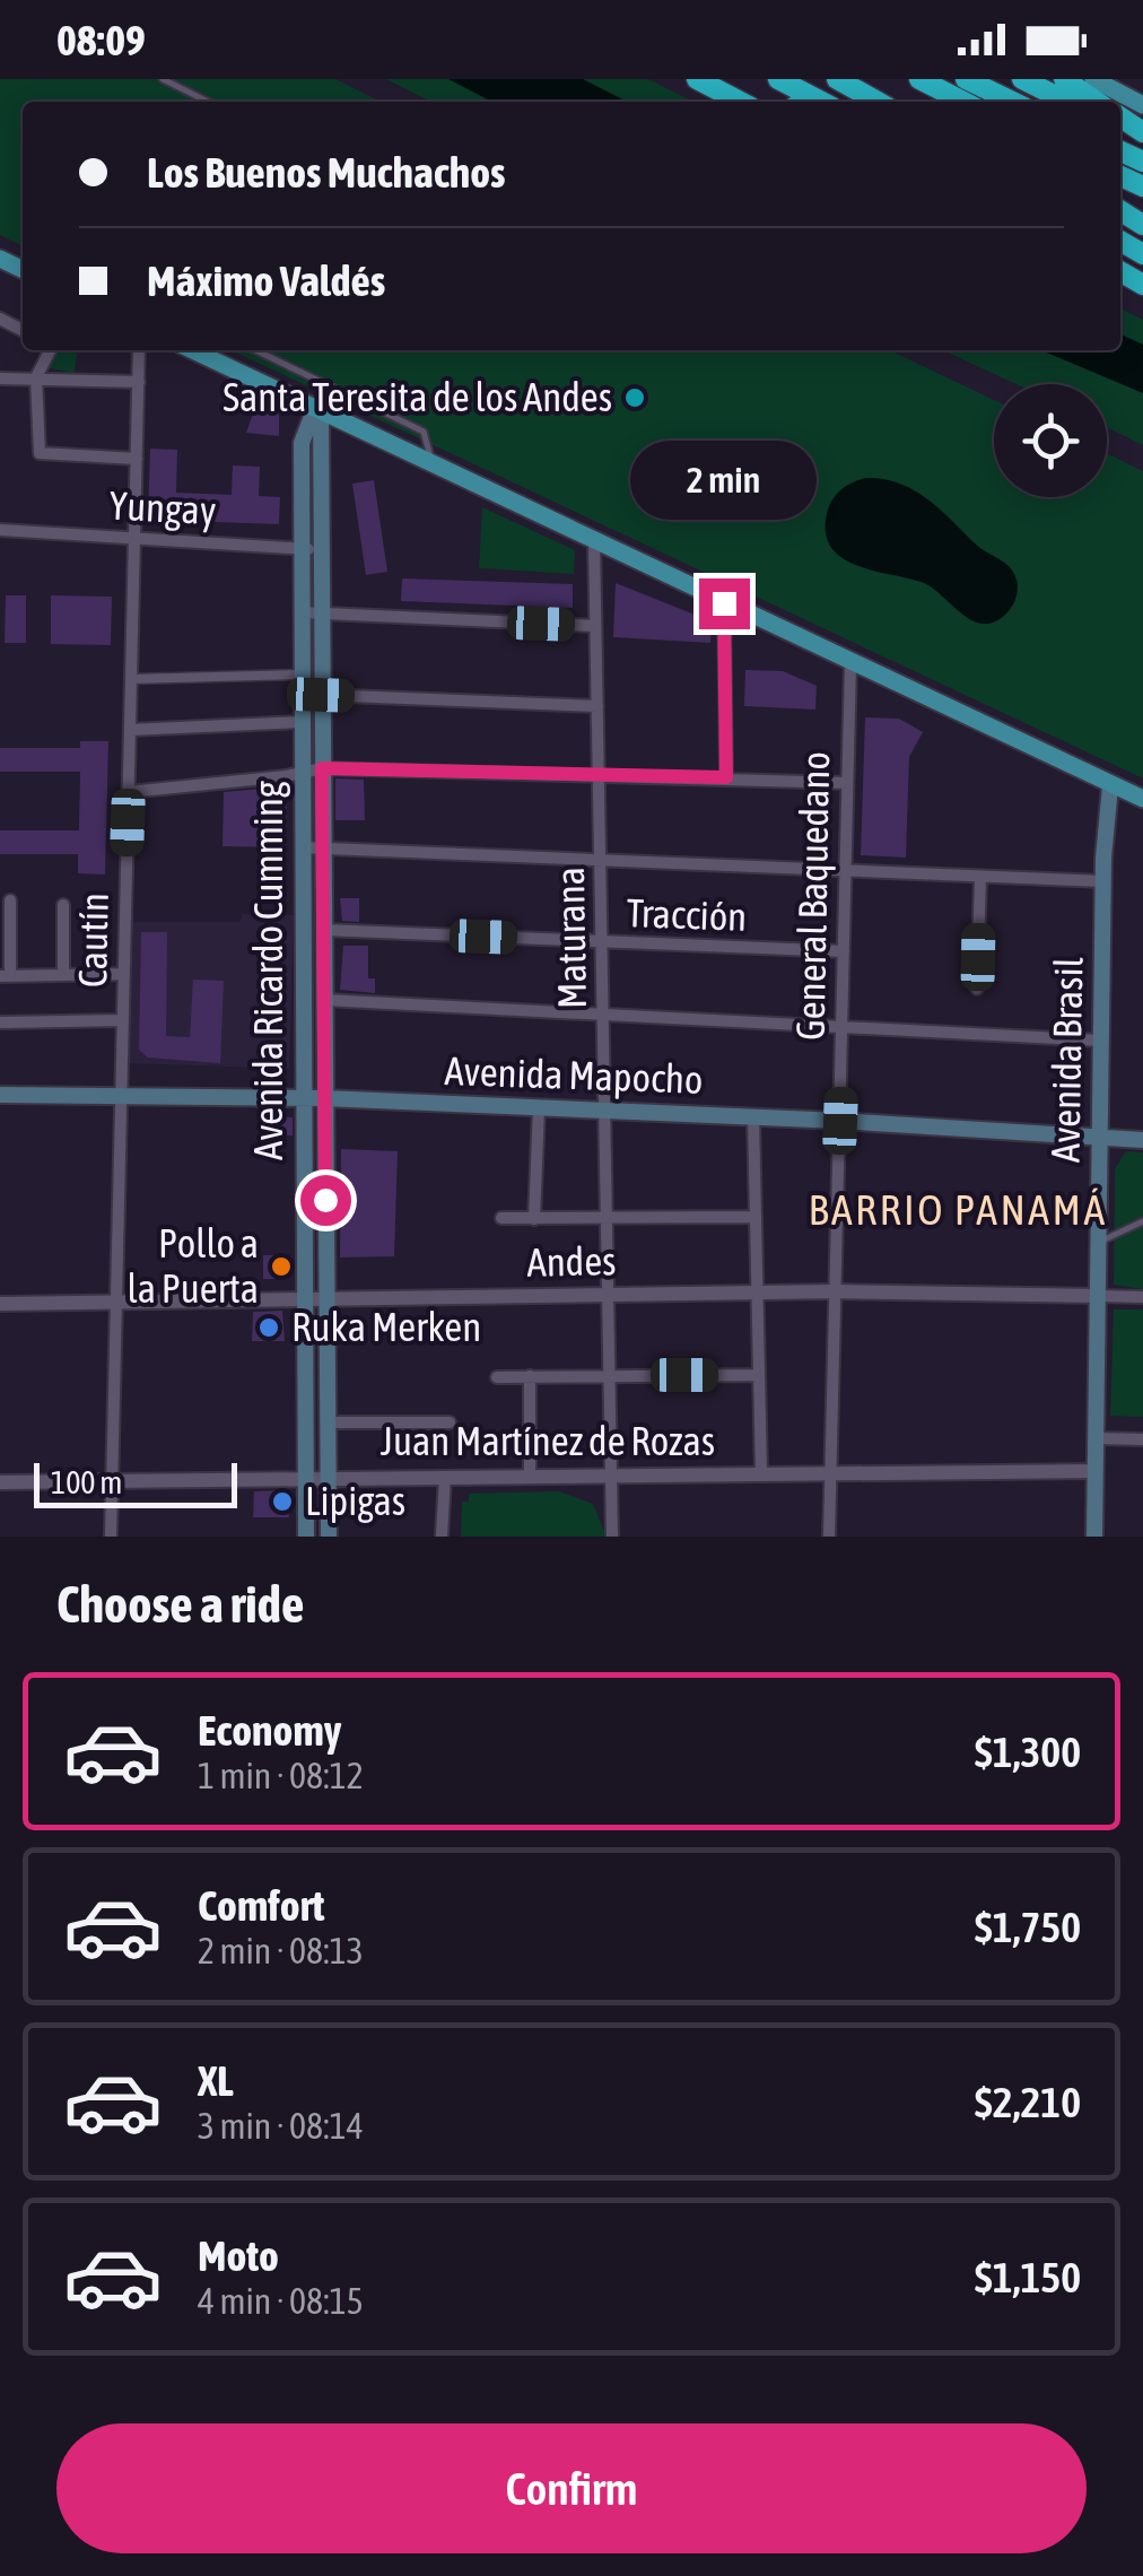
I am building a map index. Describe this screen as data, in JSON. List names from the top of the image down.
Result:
{
  "streets": {
    "main road": ["Avenida Ricardo Cumming", "Avenida Brasil", "Avenida Mapocho"],
    "street": [
      "Yungay",
      "General Baquedano",
      "Tracción",
      "Maturana",
      "Cautín",
      "Andes",
      "Juan Martínez de Rozas"
    ]
  },
  "crossings": [
    ["Yungay", "Cautín"],
    ["Yungay", "Avenida Ricardo Cumming"],
    ["General Baquedano", "Tracción"],
    ["General Baquedano", "Avenida Mapocho"],
    ["General Baquedano", "Andes"],
    ["General Baquedano", "Juan Martínez de Rozas"],
    ["Tracción", "Maturana"],
    ["Tracción", "Avenida Ricardo Cumming"],
    ["Maturana", "Avenida Mapocho"],
    ["Maturana", "Andes"],
    ["Maturana", "Juan Martínez de Rozas"],
    ["Cautín", "Avenida Mapocho"],
    ["Cautín", "Andes"],
    ["Cautín", "Juan Martínez de Rozas"],
    ["Avenida Ricardo Cumming", "Avenida Mapocho"],
    ["Avenida Ricardo Cumming", "Andes"],
    ["Avenida Ricardo Cumming", "Juan Martínez de Rozas"],
    ["Avenida Brasil", "Avenida Mapocho"],
    ["Avenida Brasil", "Andes"],
    ["Avenida Brasil", "Juan Martínez de Rozas"]
  ],
  "districts": ["BARRIO PANAMÁ"],
  "places": [
    "Santa Teresita de los Andes",
    "Pollo a la Puerta",
    "Ruka Merken",
    "Lipigas"
  ],
  "scale_bar": "100 m",
  "page": {
    "status": "08:09",
    "banner": ["Los Buenos Muchachos", "Máximo Valdés"],
    "bubble": "2 min",
    "scale": "100 m",
    "heading": "Choose a ride",
    "list": [
      {
        "name": "Economy",
        "note": "1 min · 08:12",
        "value": "$1,300"
      },
      {
        "name": "Comfort",
        "note": "2 min · 08:13",
        "value": "$1,750"
      },
      {
        "name": "XL",
        "note": "3 min · 08:14",
        "value": "$2,210"
      },
      {
        "name": "Moto",
        "note": "4 min · 08:15",
        "value": "$1,150"
      }
    ],
    "buttons": "Confirm"
  }
}
